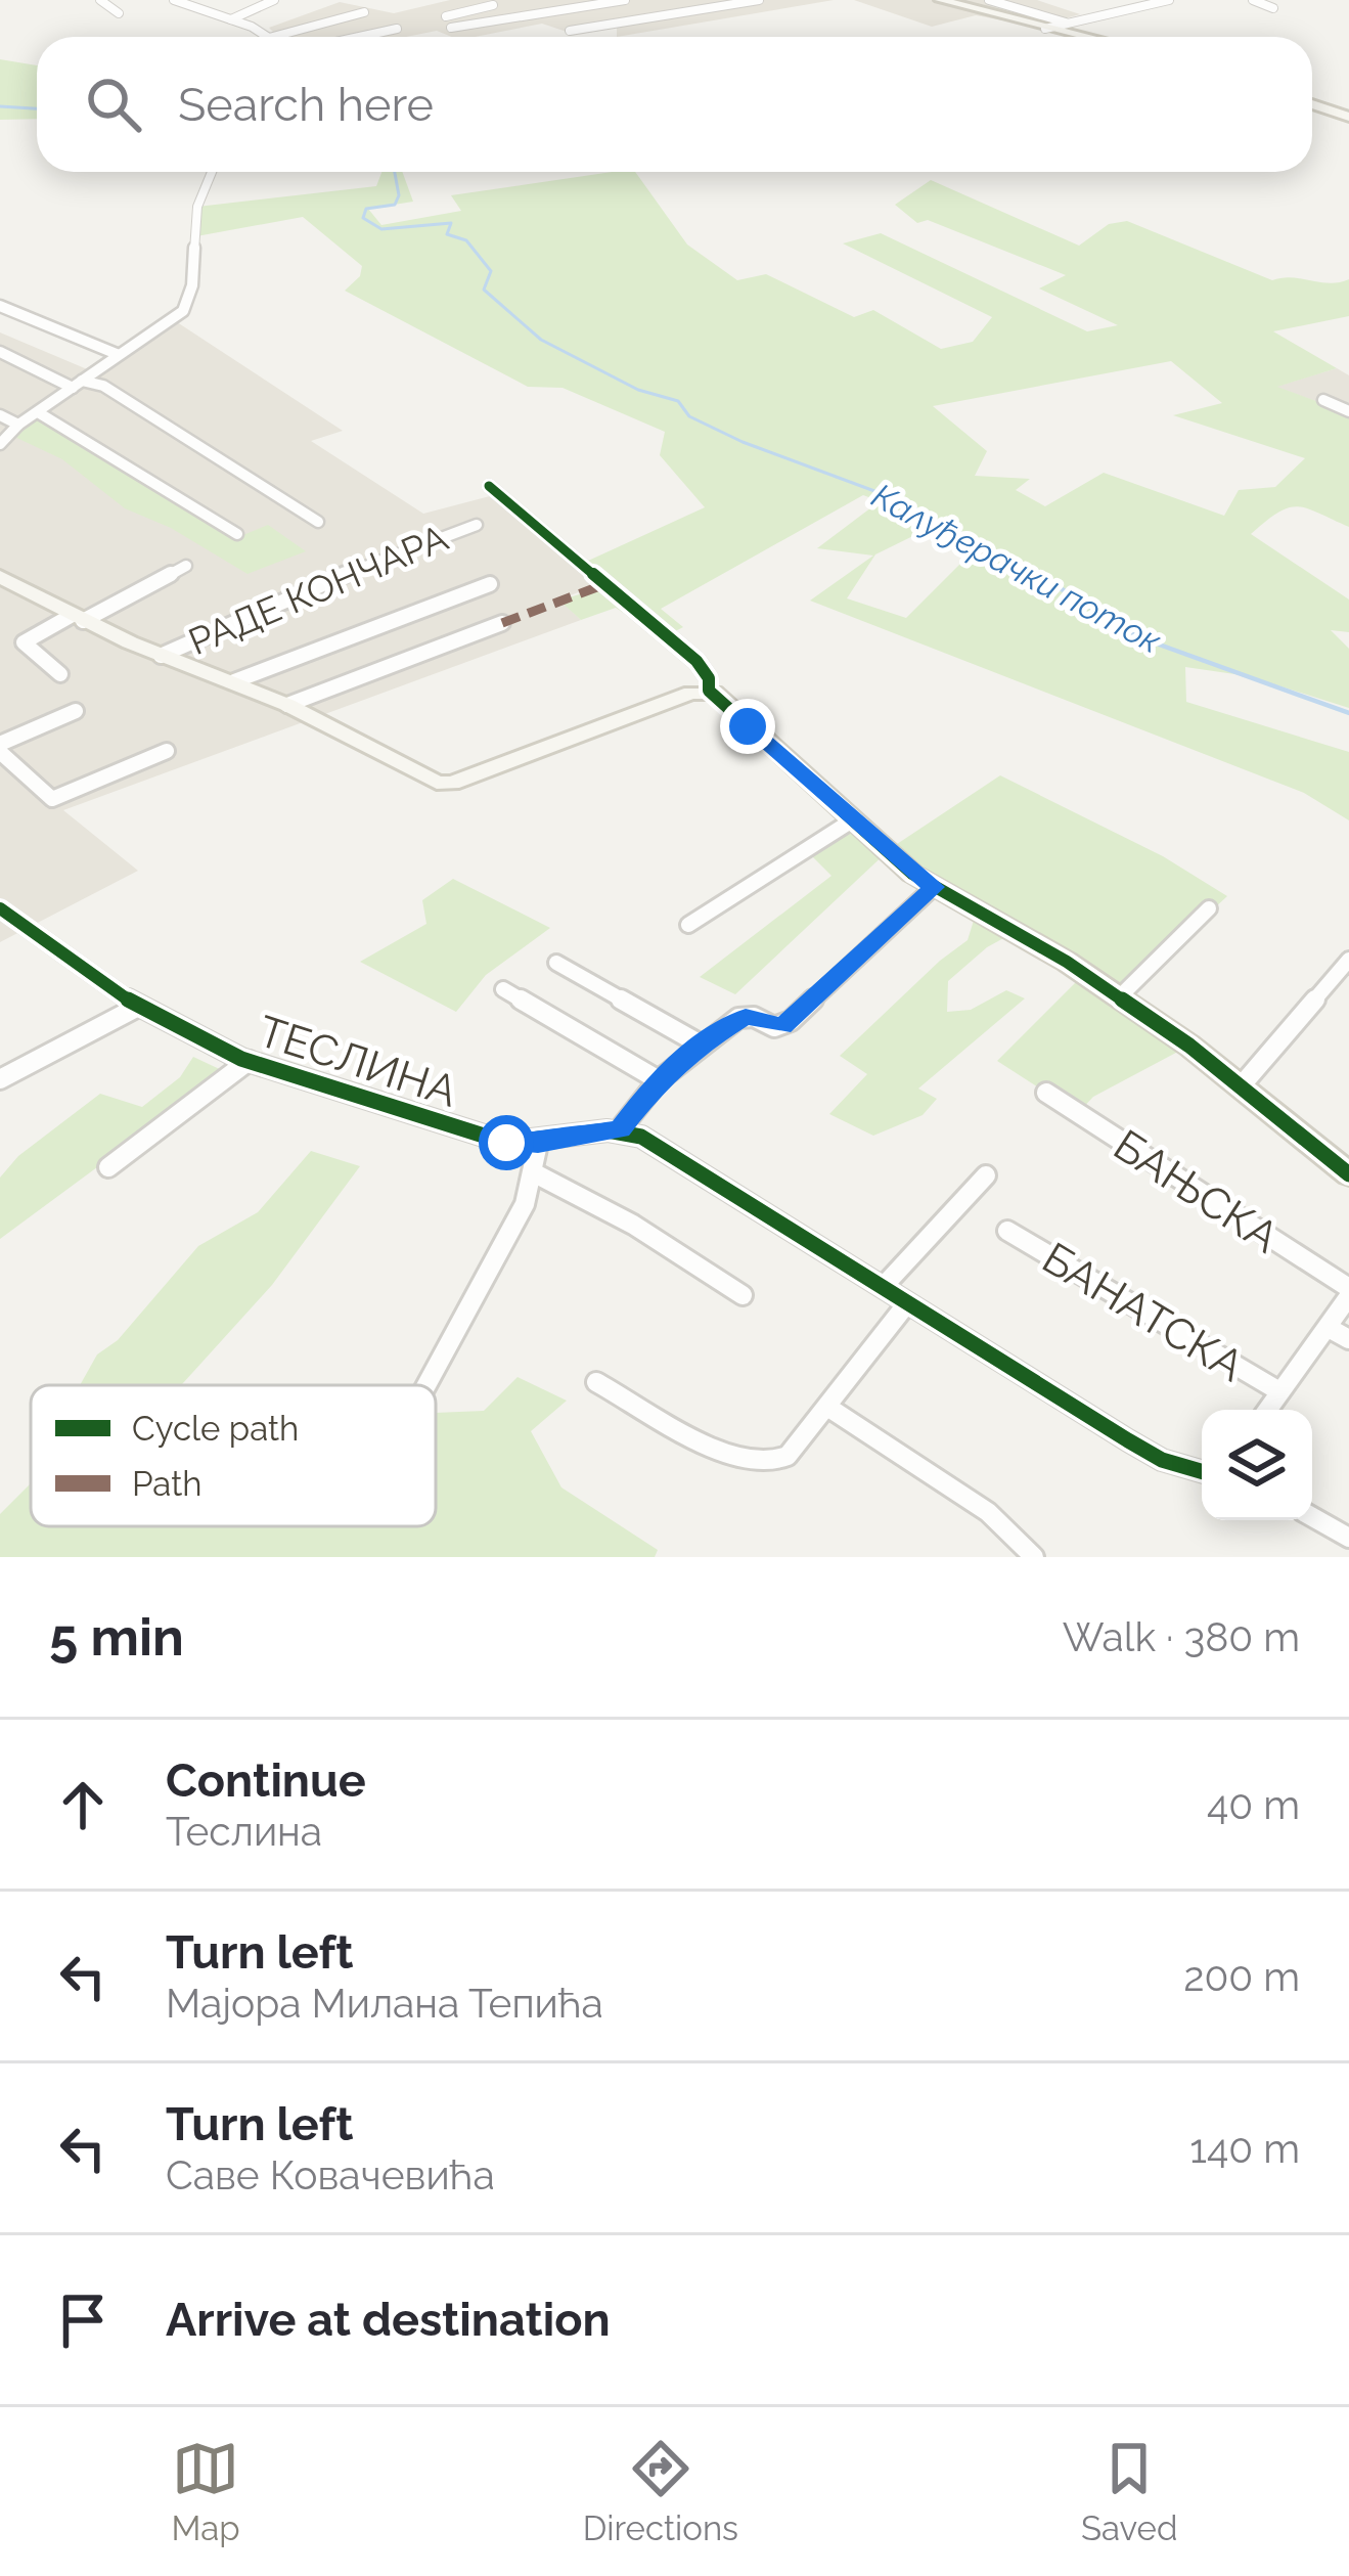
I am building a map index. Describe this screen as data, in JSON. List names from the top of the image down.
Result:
{
  "streets": {
    "street": [
      "РАДЕ КОНЧАРА",
      "ТЕСЛИНА",
      "БАЊСКА",
      "БАНАТСКА"
    ]
  },
  "water": ["Калуђерачки поток"],
  "legend": ["Cycle path", "Path"],
  "page": {
    "search": "Search here",
    "heading": ["5 min", "Walk · 380 m"],
    "list": [
      ["Continue", "Теслина", "40 m"],
      ["Turn left", "Мајора Милана Тепића", "200 m"],
      ["Turn left", "Саве Ковачевића", "140 m"],
      "Arrive at destination"
    ],
    "nav": ["Map", "Directions", "Saved"]
  }
}
